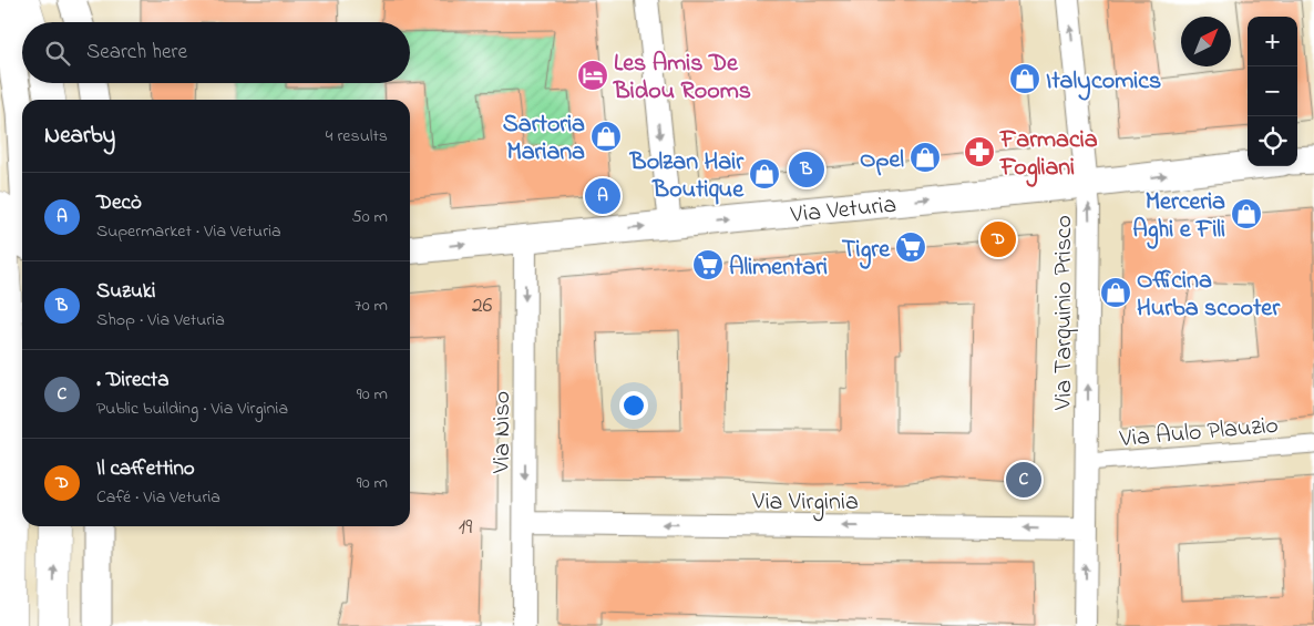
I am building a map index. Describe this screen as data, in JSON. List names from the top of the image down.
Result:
{
  "streets": {
    "street": [
      "Via Veturia",
      "Via Tarquinio Prisco",
      "Via Aulo Plauzio",
      "Via Niso",
      "Via Virginia"
    ]
  },
  "crossings": [
    ["Via Veturia", "Via Tarquinio Prisco"],
    ["Via Veturia", "Via Niso"],
    ["Via Tarquinio Prisco", "Via Aulo Plauzio"],
    ["Via Tarquinio Prisco", "Via Virginia"],
    ["Via Niso", "Via Virginia"]
  ],
  "one_way": [
    "Via Veturia",
    "Via Tarquinio Prisco",
    "Via Niso",
    "Via Virginia"
  ],
  "places": {
    "hotel": ["Les Amis De Bidou Rooms"],
    "shop": [
      "Italycomics",
      "Sartoria Mariana",
      "Opel",
      "Bolzan Hair Boutique",
      "Merceria Aghi e Fili",
      "Officina Hurba scooter"
    ],
    "pharmacy": ["Farmacia Fogliani"],
    "supermarket": ["Tigre", "Alimentari"]
  },
  "house_numbers": ["26", "19"],
  "north": "top right",
  "page": {
    "map_buttons": ["+", "−"],
    "search": "Search here",
    "heading": ["Nearby", "4 results"],
    "pins": [
      "B",
      "A",
      "D",
      "C"
    ],
    "list": [
      {
        "mark": "A",
        "name": "Decò",
        "note": "Supermarket · Via Veturia",
        "value": "50 m"
      },
      {
        "mark": "B",
        "name": "Suzuki",
        "note": "Shop · Via Veturia",
        "value": "70 m"
      },
      {
        "mark": "C",
        "name": ". Directa",
        "note": "Public building · Via Virginia",
        "value": "90 m"
      },
      {
        "mark": "D",
        "name": "Il caffettino",
        "note": "Café · Via Veturia",
        "value": "90 m"
      }
    ]
  }
}
